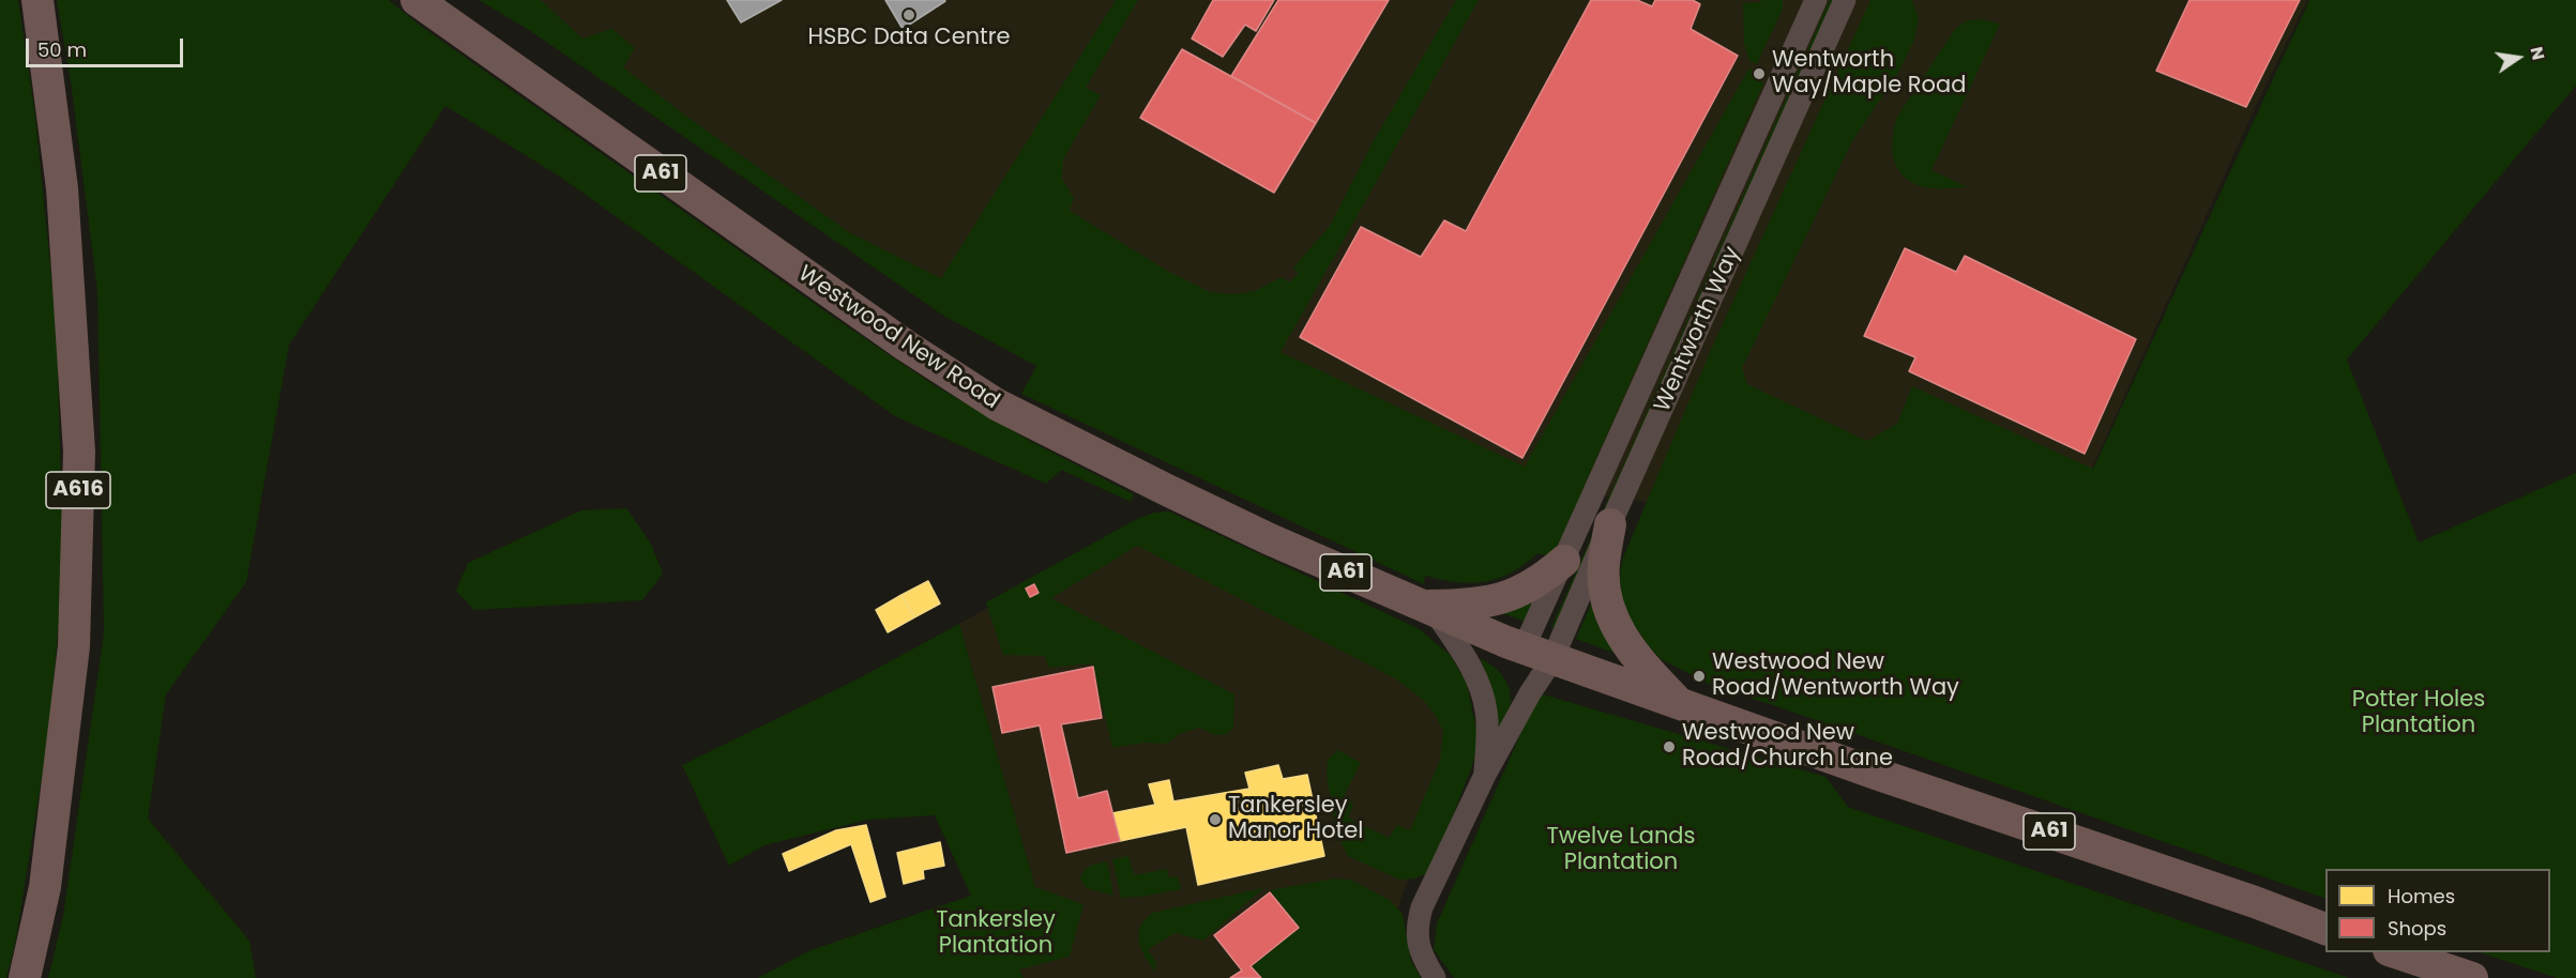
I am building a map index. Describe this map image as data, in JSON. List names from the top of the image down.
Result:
{
  "streets": {
    "highway": ["A61", "Westwood New Road", "A616"],
    "street": ["Wentworth Way"]
  },
  "crossings": [
    ["Wentworth Way", "Westwood New Road"]
  ],
  "parks": ["Potter Holes Plantation", "Twelve Lands Plantation", "Tankersley Plantation"],
  "places": [
    "HSBC Data Centre",
    "Wentworth Way/Maple Road",
    "Westwood New Road/Wentworth Way",
    "Westwood New Road/Church Lane",
    "Tankersley Manor Hotel"
  ],
  "legend": ["Homes", "Shops"],
  "scale_bar": "50 m",
  "north": "right"
}
